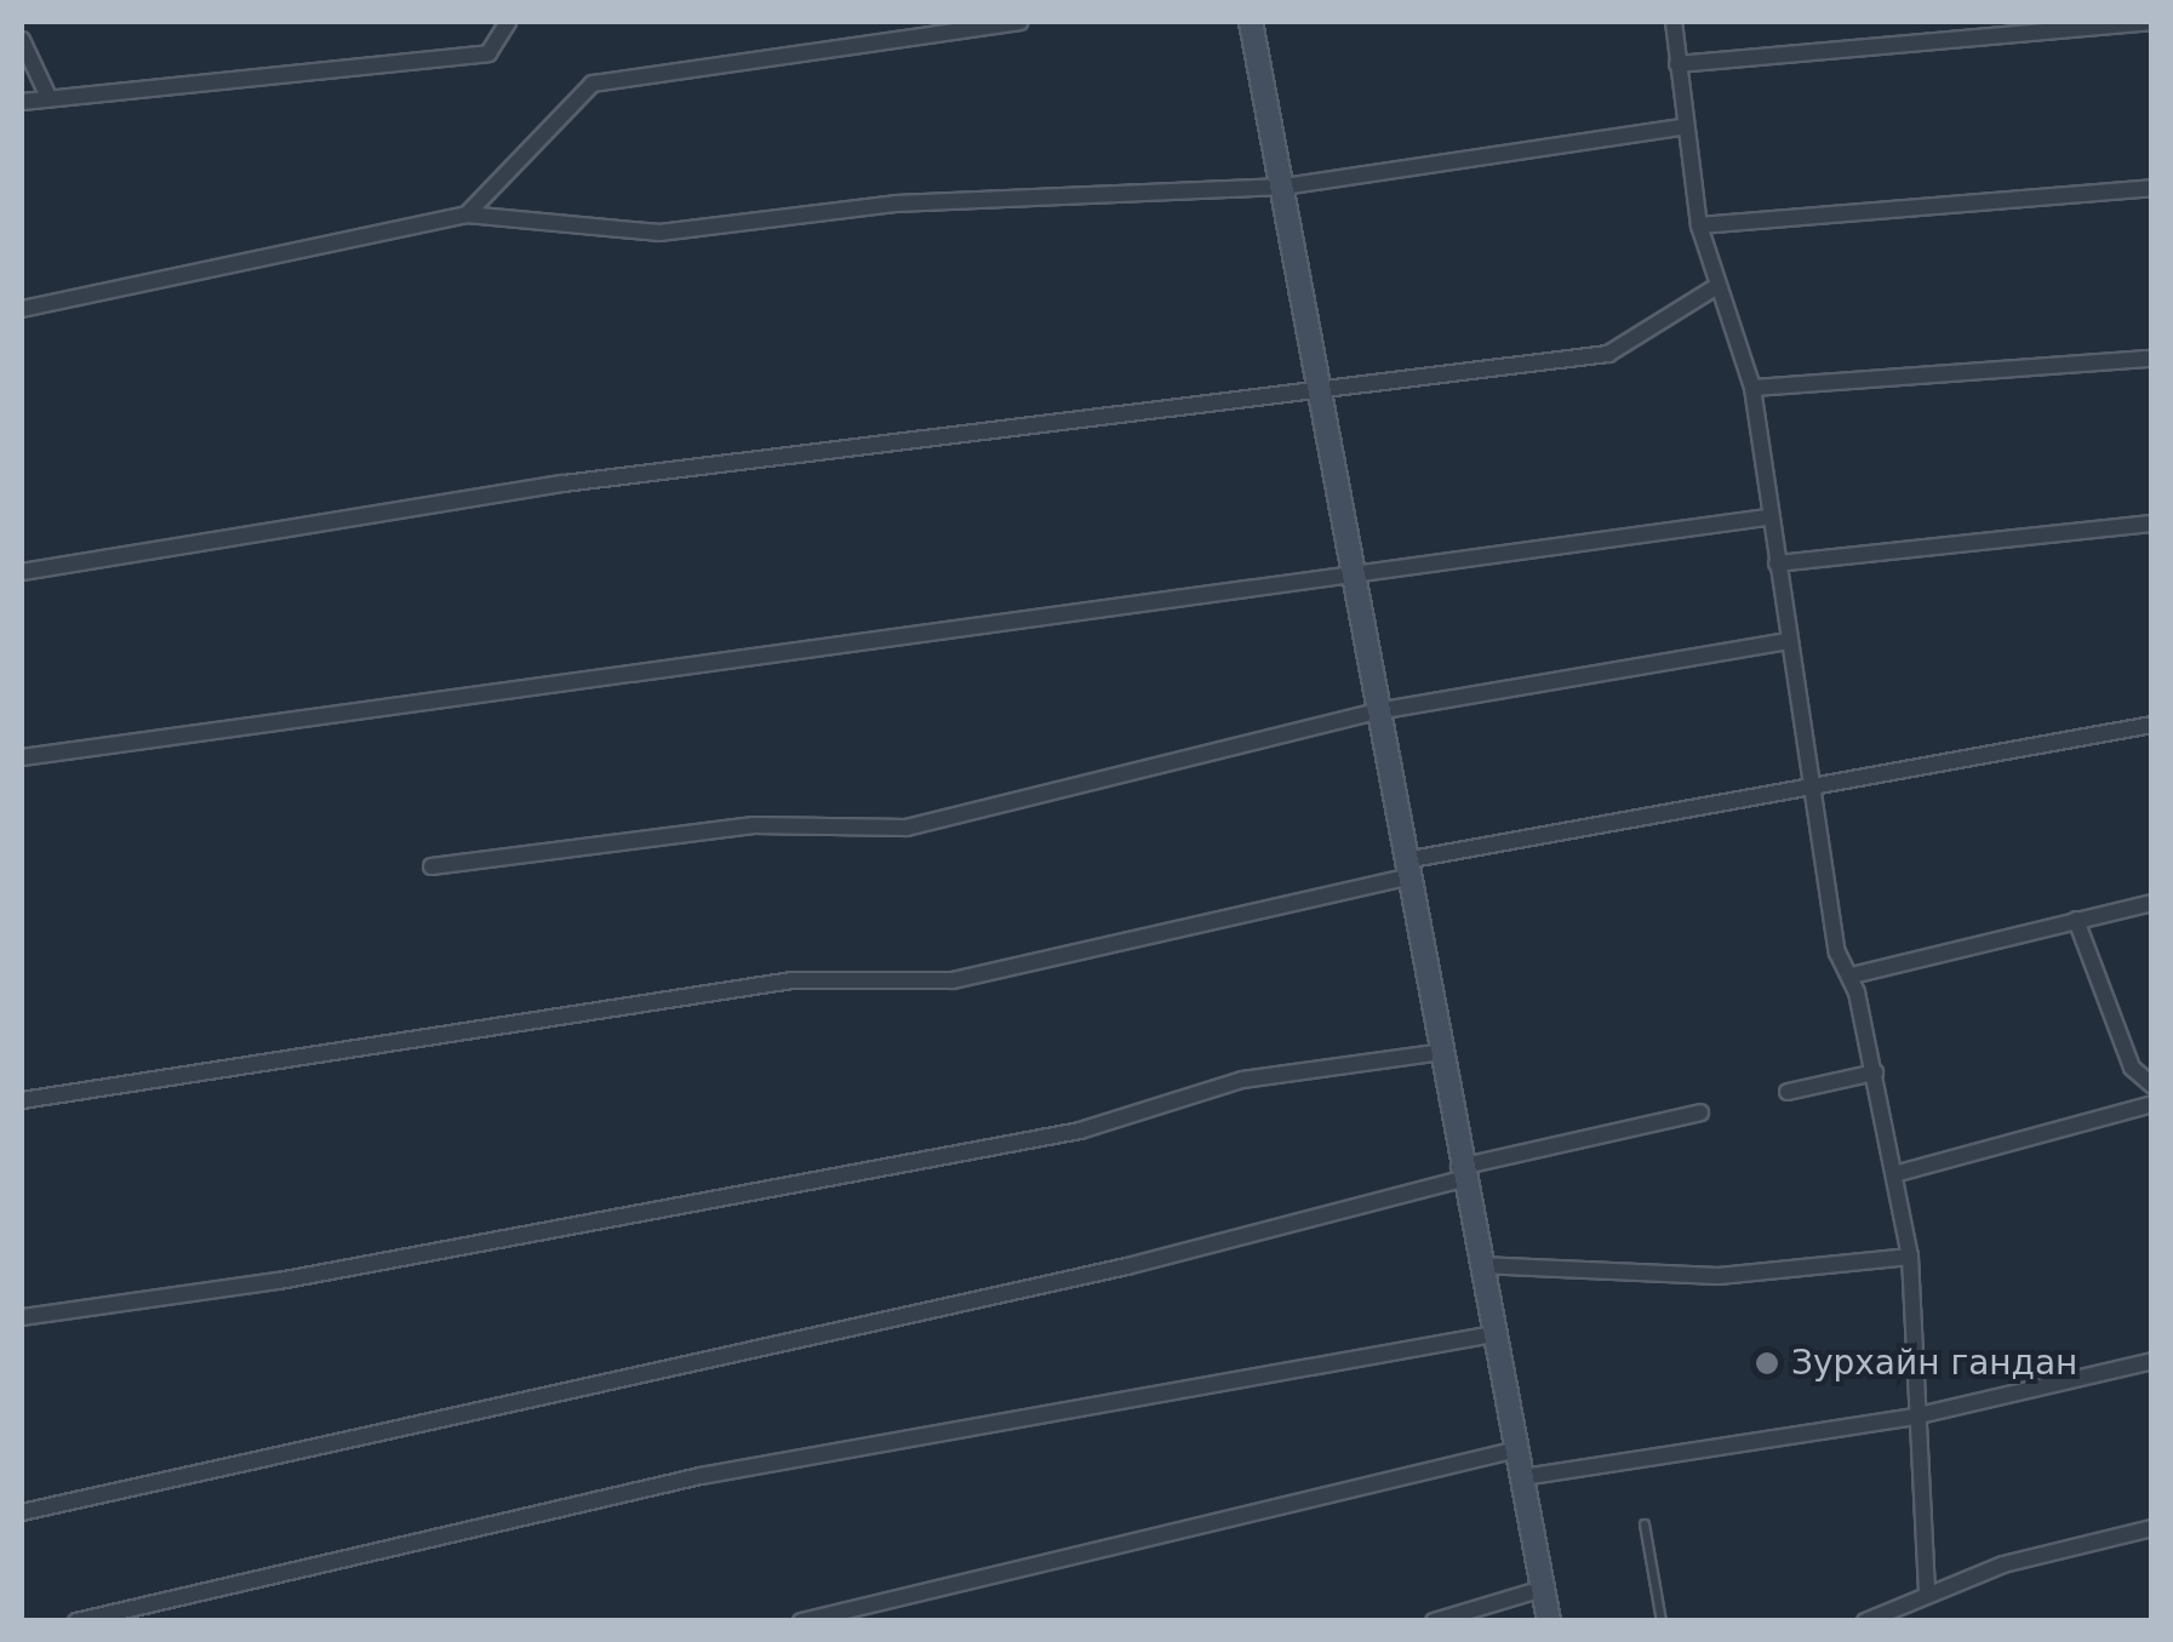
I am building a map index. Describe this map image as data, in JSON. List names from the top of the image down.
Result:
{
  "places": ["Зурхайн гандан"]
}
